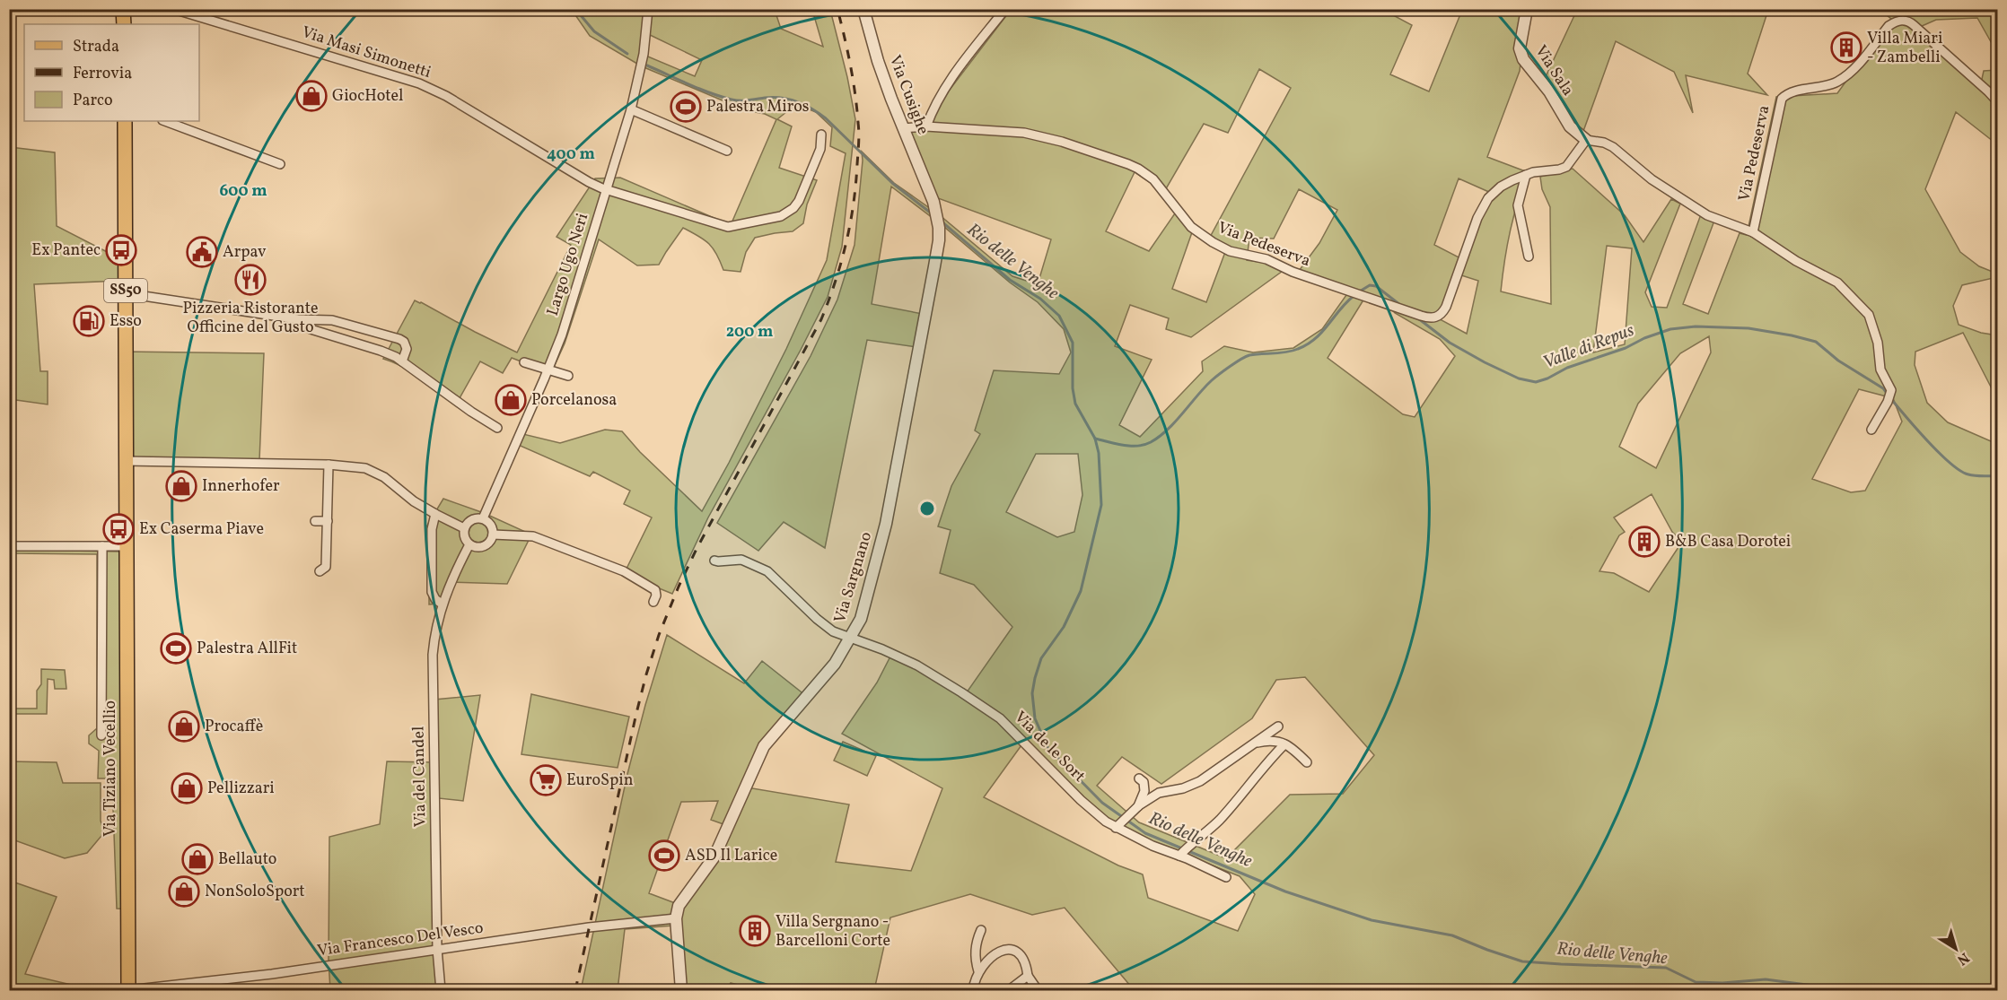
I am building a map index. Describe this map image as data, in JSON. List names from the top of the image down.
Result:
{
  "streets": {
    "main road": ["SS50", "Via Tiziano Vecellio"],
    "street": [
      "Via Masi Simonetti",
      "Via Sala",
      "Via Cusighe",
      "Via Pedeserva",
      "Largo Ugo Neri",
      "Via Sargnano",
      "Via de le Sort",
      "Via del Candel",
      "Via Francesco Del Vesco"
    ]
  },
  "crossings": [
    ["Via Masi Simonetti", "Largo Ugo Neri"],
    ["Via Sala", "Via Pedeserva"],
    ["Via Cusighe", "Via Pedeserva"],
    ["Via Cusighe", "Via Sargnano"],
    ["Largo Ugo Neri", "Via del Candel"],
    ["Via Sargnano", "Via de le Sort"],
    ["Via Sargnano", "Via Francesco Del Vesco"],
    ["Via Tiziano Vecellio", "Via Francesco Del Vesco"],
    ["Via del Candel", "Via Francesco Del Vesco"]
  ],
  "water": ["Rio delle Venghe", "Valle di Repus"],
  "places": {
    "building": ["Villa Miari - Zambelli", "B&B Casa Dorotei", "Villa Sergnano - Barcelloni Corte"],
    "shop": [
      "GiocHotel",
      "Porcelanosa",
      "Innerhofer",
      "Procaffè",
      "Pellizzari",
      "Bellauto",
      "NonSoloSport"
    ],
    "sports": ["Palestra Miros", "Palestra AllFit", "ASD Il Larice"],
    "bus stop": ["Ex Pantec", "Ex Caserma Piave"],
    "public building": ["Arpav"],
    "restaurant": ["Pizzeria Ristorante Officine del Gusto"],
    "fuel station": ["Esso"],
    "supermarket": ["EuroSpin"]
  },
  "legend": ["Strada", "Ferrovia", "Parco"],
  "north": "bottom right",
  "rings": ["400 m", "600 m", "200 m"]
}
